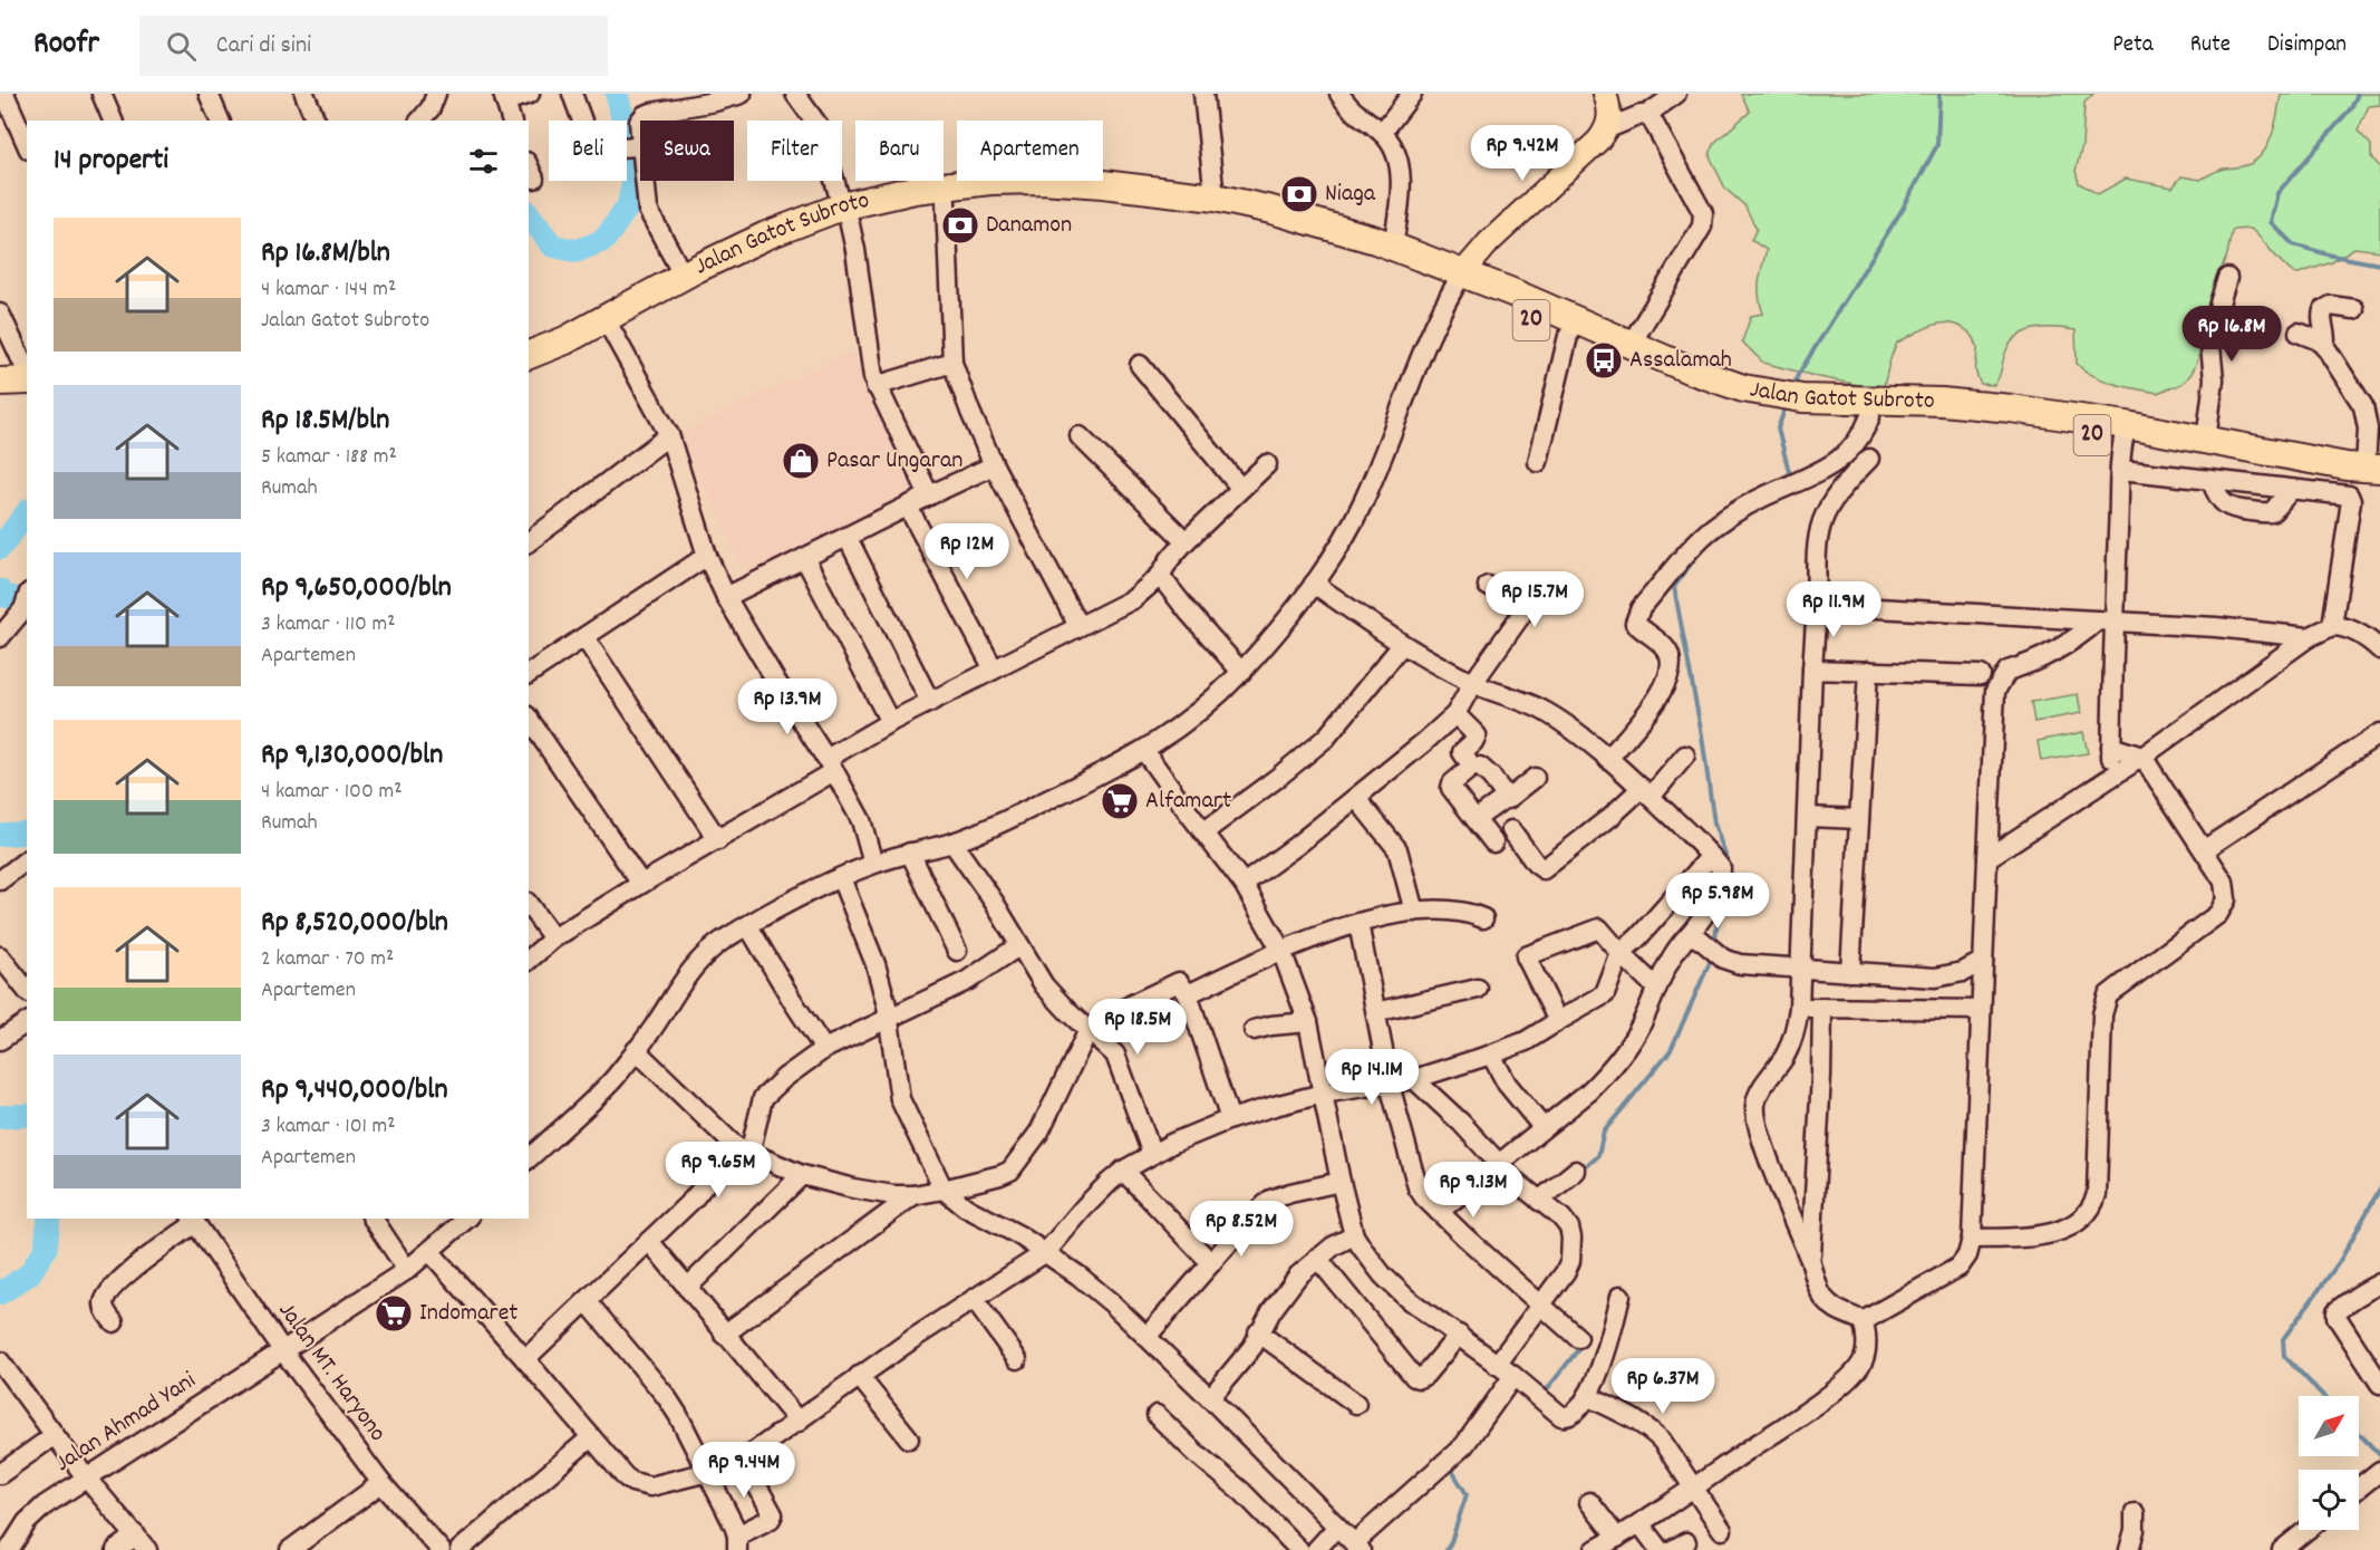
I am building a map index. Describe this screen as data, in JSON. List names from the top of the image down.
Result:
{
  "streets": {
    "highway": ["Jalan Gatot Subroto", "20"],
    "street": ["Jalan MT. Haryono", "Jalan Ahmad Yani"]
  },
  "crossings": [
    ["Jalan MT. Haryono", "Jalan Ahmad Yani"]
  ],
  "places": {
    "bank": ["Niaga", "Danamon"],
    "bus stop": ["Assalamah"],
    "shop": ["Pasar Ungaran"],
    "supermarket": ["Alfamart", "Indomaret"]
  },
  "north": "top right",
  "page": {
    "header": "Roofr",
    "search": "Cari di sini",
    "nav": ["Peta", "Rute", "Disimpan"],
    "chip": [
      "Beli",
      "Sewa",
      "Filter",
      "Baru",
      "Apartemen"
    ],
    "heading": "14 properti",
    "price": [
      "Rp 9.42M",
      "Rp 16.8M",
      "Rp 12M",
      "Rp 15.7M",
      "Rp 11.9M",
      "Rp 13.9M",
      "Rp 5.98M",
      "Rp 18.5M",
      "Rp 14.1M",
      "Rp 9.65M",
      "Rp 9.13M",
      "Rp 8.52M",
      "Rp 6.37M",
      "Rp 9.44M"
    ],
    "list": [
      {
        "name": "Rp 16.8M/bln",
        "note": "4 kamar · 144 m² · Jalan Gatot Subroto"
      },
      {
        "name": "Rp 18.5M/bln",
        "note": "5 kamar · 188 m² · Rumah"
      },
      {
        "name": "Rp 9,650,000/bln",
        "note": "3 kamar · 110 m² · Apartemen"
      },
      {
        "name": "Rp 9,130,000/bln",
        "note": "4 kamar · 100 m² · Rumah"
      },
      {
        "name": "Rp 8,520,000/bln",
        "note": "2 kamar · 70 m² · Apartemen"
      },
      {
        "name": "Rp 9,440,000/bln",
        "note": "3 kamar · 101 m² · Apartemen"
      }
    ]
  }
}
